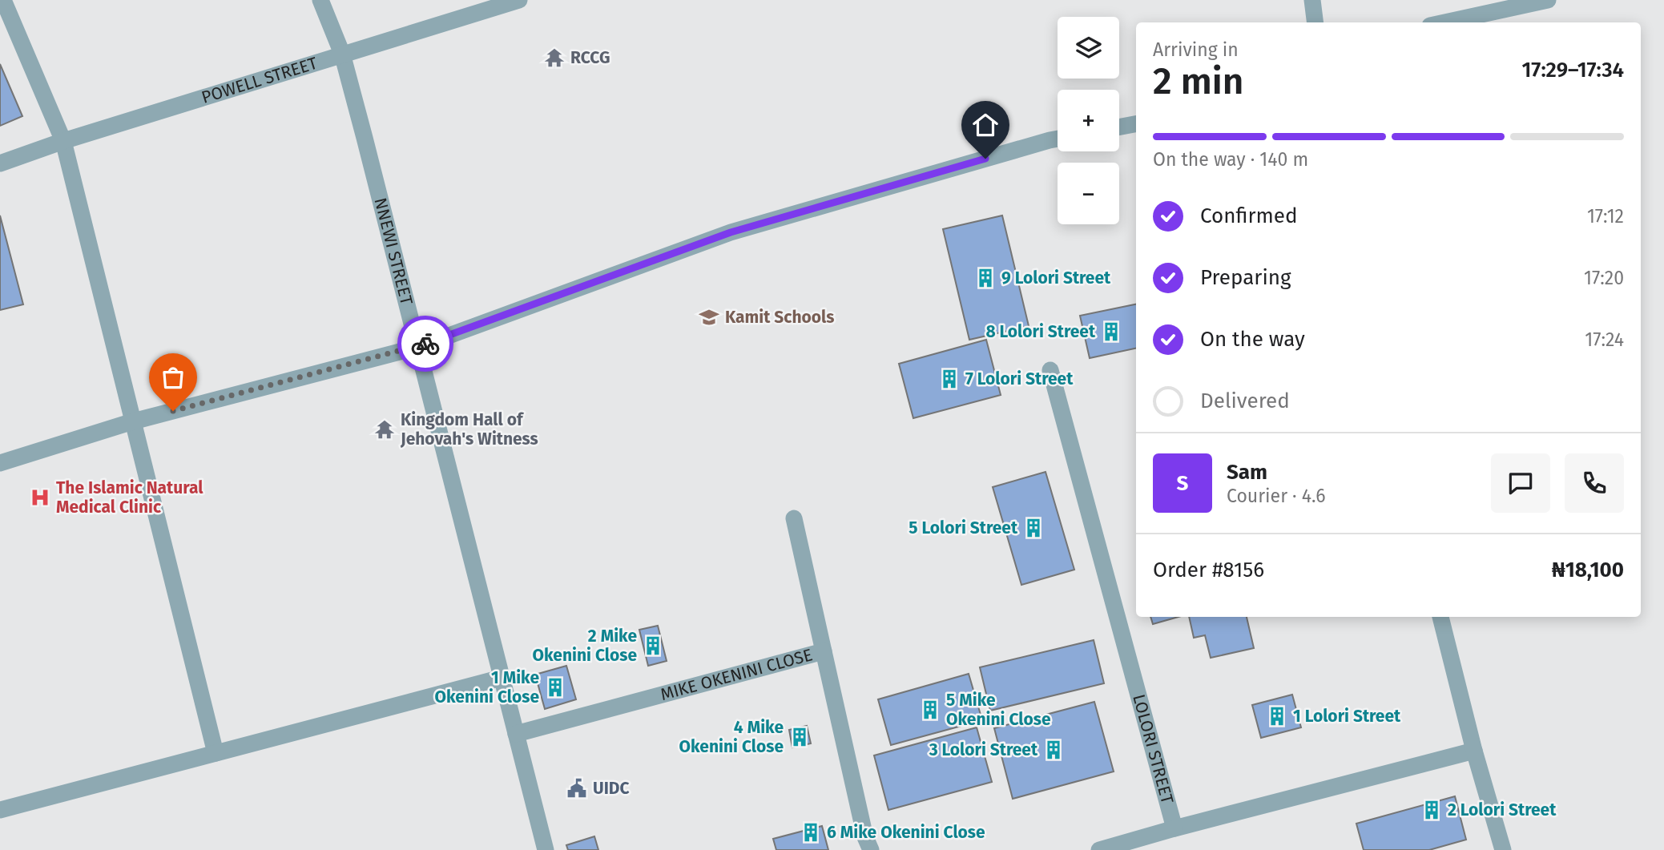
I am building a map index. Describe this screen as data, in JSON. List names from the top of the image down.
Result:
{
  "streets": {
    "street": [
      "POWELL STREET",
      "NNEWI STREET",
      "MIKE OKENINI CLOSE",
      "LOLORI STREET"
    ]
  },
  "crossings": [
    ["POWELL STREET", "NNEWI STREET"],
    ["NNEWI STREET", "MIKE OKENINI CLOSE"]
  ],
  "places": {
    "temple": ["RCCG", "Kingdom Hall of Jehovah's Witness"],
    "building": [
      "9 Lolori Street",
      "8 Lolori Street",
      "7 Lolori Street",
      "5 Lolori Street",
      "2 Mike Okenini Close",
      "1 Mike Okenini Close",
      "5 Mike Okenini Close",
      "1 Lolori Street",
      "4 Mike Okenini Close",
      "3 Lolori Street",
      "2 Lolori Street",
      "6 Mike Okenini Close"
    ],
    "school or university": ["Kamit Schools"],
    "hospital": ["The Islamic Natural Medical Clinic"],
    "public building": ["UIDC"]
  },
  "page": {
    "map_buttons": ["+", "−"],
    "heading": ["2 min", "Arriving in", "17:29–17:34"],
    "panel": [
      "Sam",
      "Courier · 4.6",
      "Order #8156",
      "₦18,100"
    ],
    "bar": "On the way · 140 m",
    "list": [
      ["Confirmed", "17:12"],
      ["Preparing", "17:20"],
      ["On the way", "17:24"],
      "Delivered"
    ],
    "round": "S"
  }
}
